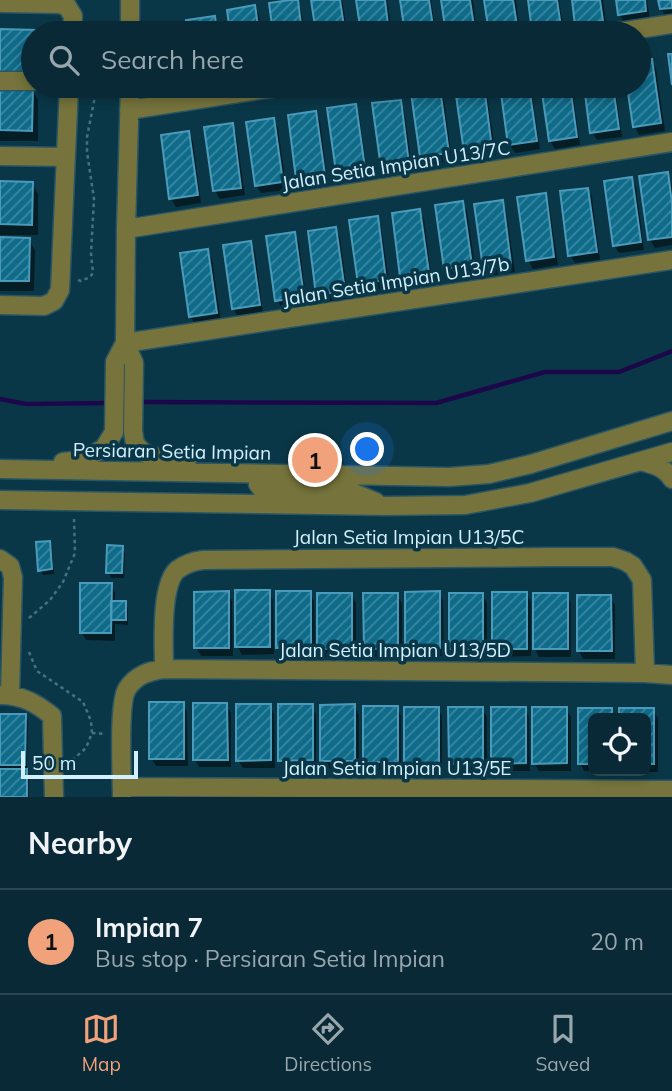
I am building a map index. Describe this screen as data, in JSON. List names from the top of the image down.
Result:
{
  "streets": {
    "street": [
      "Jalan Setia Impian U13/7C",
      "Jalan Setia Impian U13/7b",
      "Persiaran Setia Impian",
      "Jalan Setia Impian U13/5C",
      "Jalan Setia Impian U13/5D",
      "Jalan Setia Impian U13/5E"
    ]
  },
  "crossings": [
    ["Jalan Setia Impian U13/5C", "Jalan Setia Impian U13/5D"],
    ["Jalan Setia Impian U13/5D", "Jalan Setia Impian U13/5E"]
  ],
  "scale_bar": "50 m",
  "page": {
    "search": "Search here",
    "pins": "1",
    "scale": "50 m",
    "heading": "Nearby",
    "list": [
      {
        "mark": "1",
        "name": "Impian 7",
        "note": "Bus stop · Persiaran Setia Impian",
        "value": "20 m"
      }
    ],
    "nav": ["Map", "Directions", "Saved"]
  }
}
